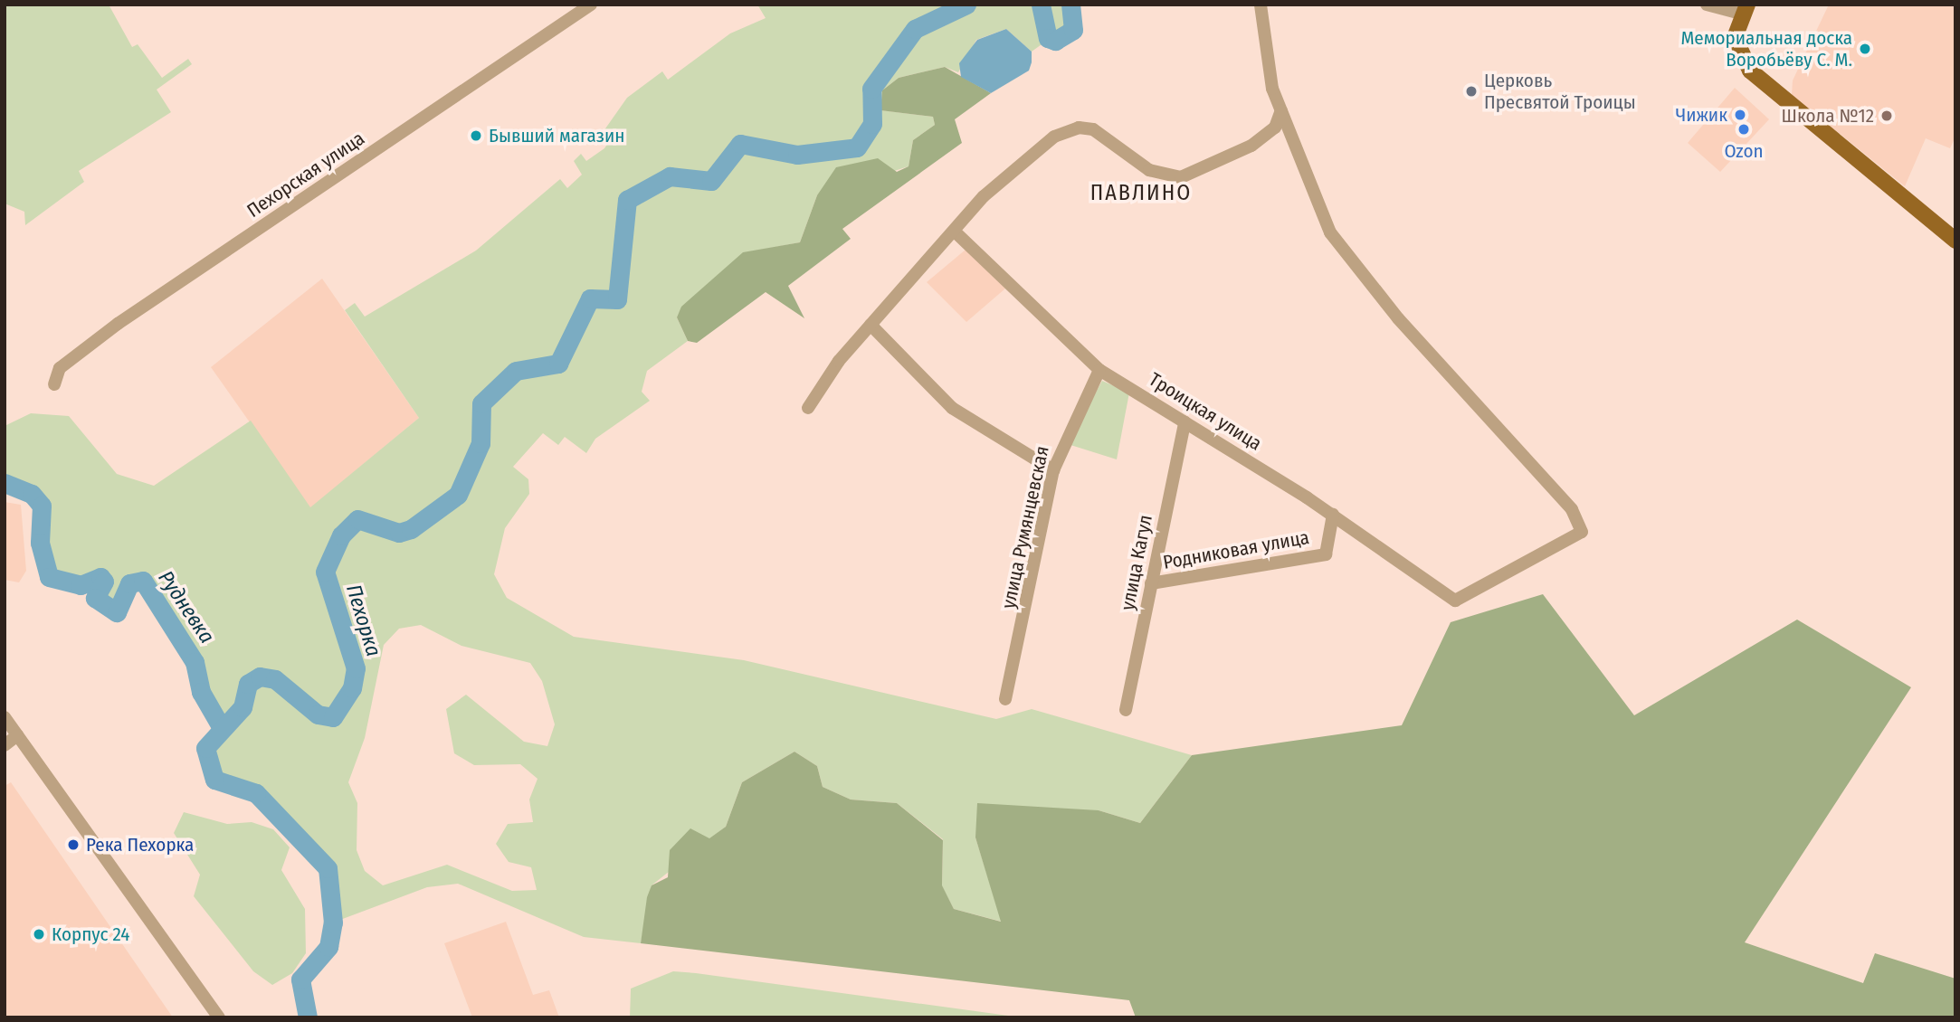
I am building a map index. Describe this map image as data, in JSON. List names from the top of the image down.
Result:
{
  "streets": {
    "street": [
      "Пехорская улица",
      "Троицкая улица",
      "улица Румянцевская",
      "Родниковая улица",
      "улица Кагул"
    ]
  },
  "crossings": [
    ["Троицкая улица", "улица Румянцевская"],
    ["Троицкая улица", "Родниковая улица"],
    ["Троицкая улица", "улица Кагул"],
    ["Родниковая улица", "улица Кагул"]
  ],
  "districts": ["ПАВЛИНО"],
  "water": ["Рудневка", "Пехорка"],
  "places": [
    "Мемориальная доска Воробьёву С. М.",
    "Церковь Пресвятой Троицы",
    "Чижик",
    "Школа №12",
    "Ozon",
    "Бывший магазин",
    "Река Пехорка",
    "Корпус 24"
  ]
}
